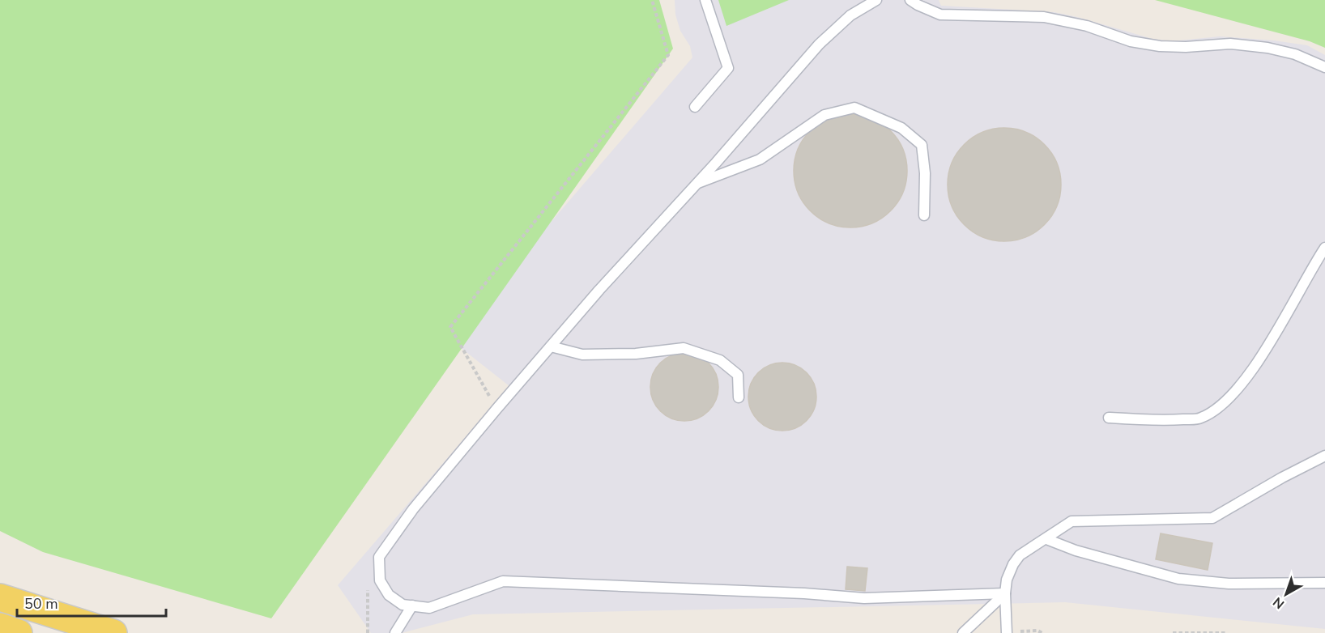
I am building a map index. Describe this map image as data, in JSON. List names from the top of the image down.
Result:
{
  "scale_bar": "50 m",
  "north": "bottom left"
}
